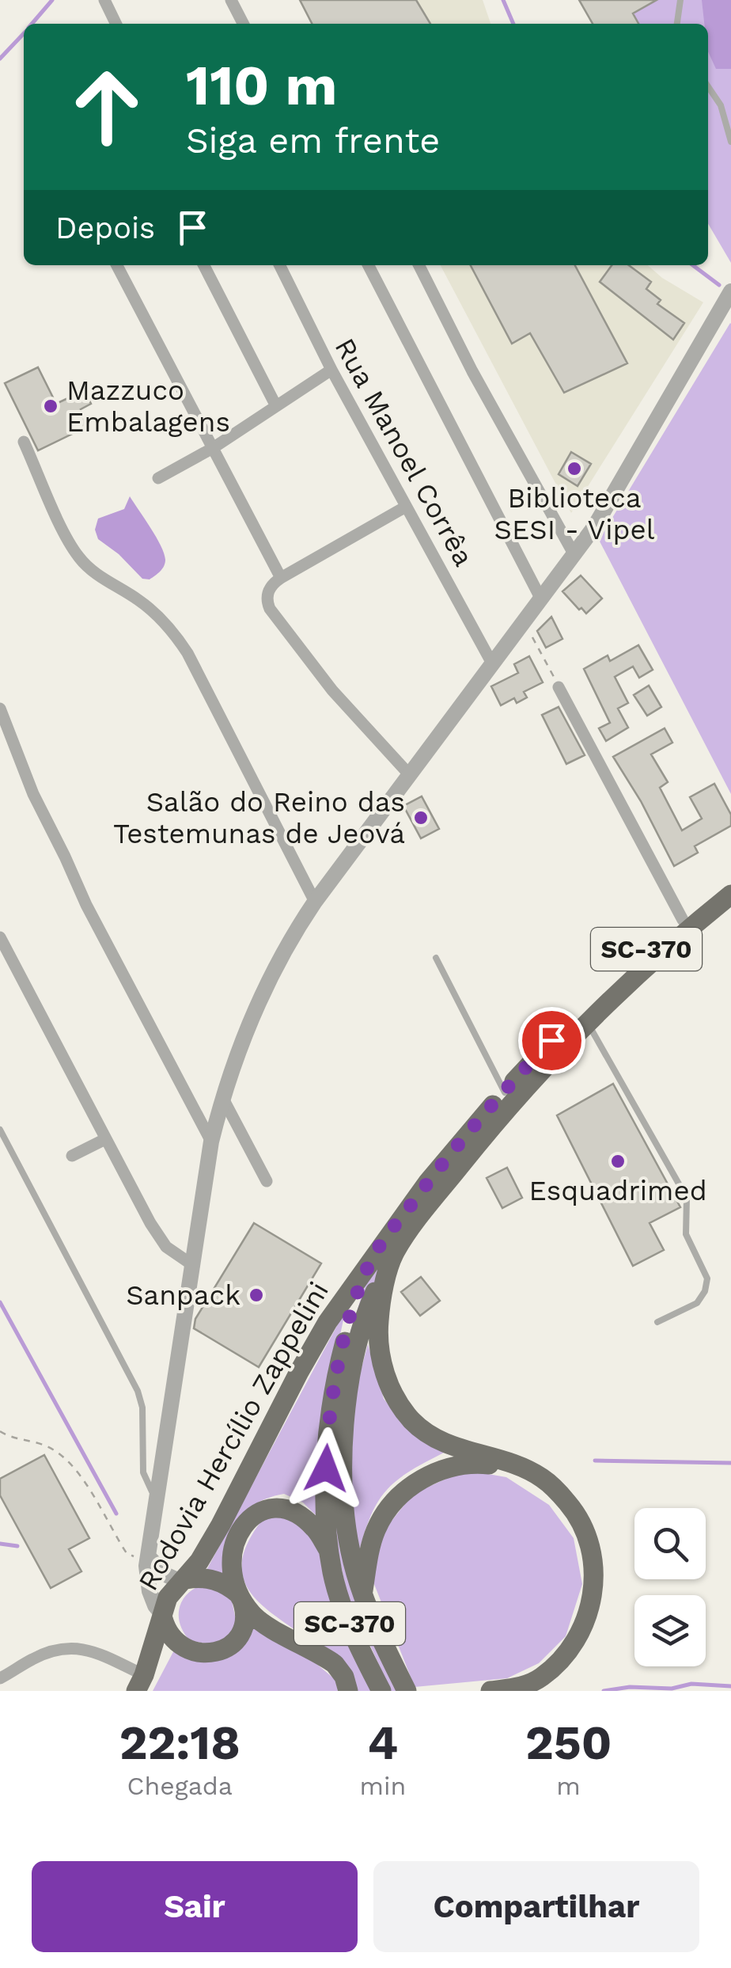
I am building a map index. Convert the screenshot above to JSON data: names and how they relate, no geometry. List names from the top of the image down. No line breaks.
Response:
{"streets":{"main road":["SC-370","Rodovia Hercílio Zappelini"],"street":["Rua Manoel Corrêa"]},"crossings":[["SC-370","Rodovia Hercílio Zappelini"]],"places":["Mazzuco Embalagens","Biblioteca SESI - Vipel","Salão do Reino das Testemunas de Jeová","Esquadrimed","Sanpack"],"page":{"turn":["110 m","Siga em frente"],"then":"Depois","eta":["22:18","Chegada","4","min","250","m"],"buttons":["Sair","Compartilhar"]}}
